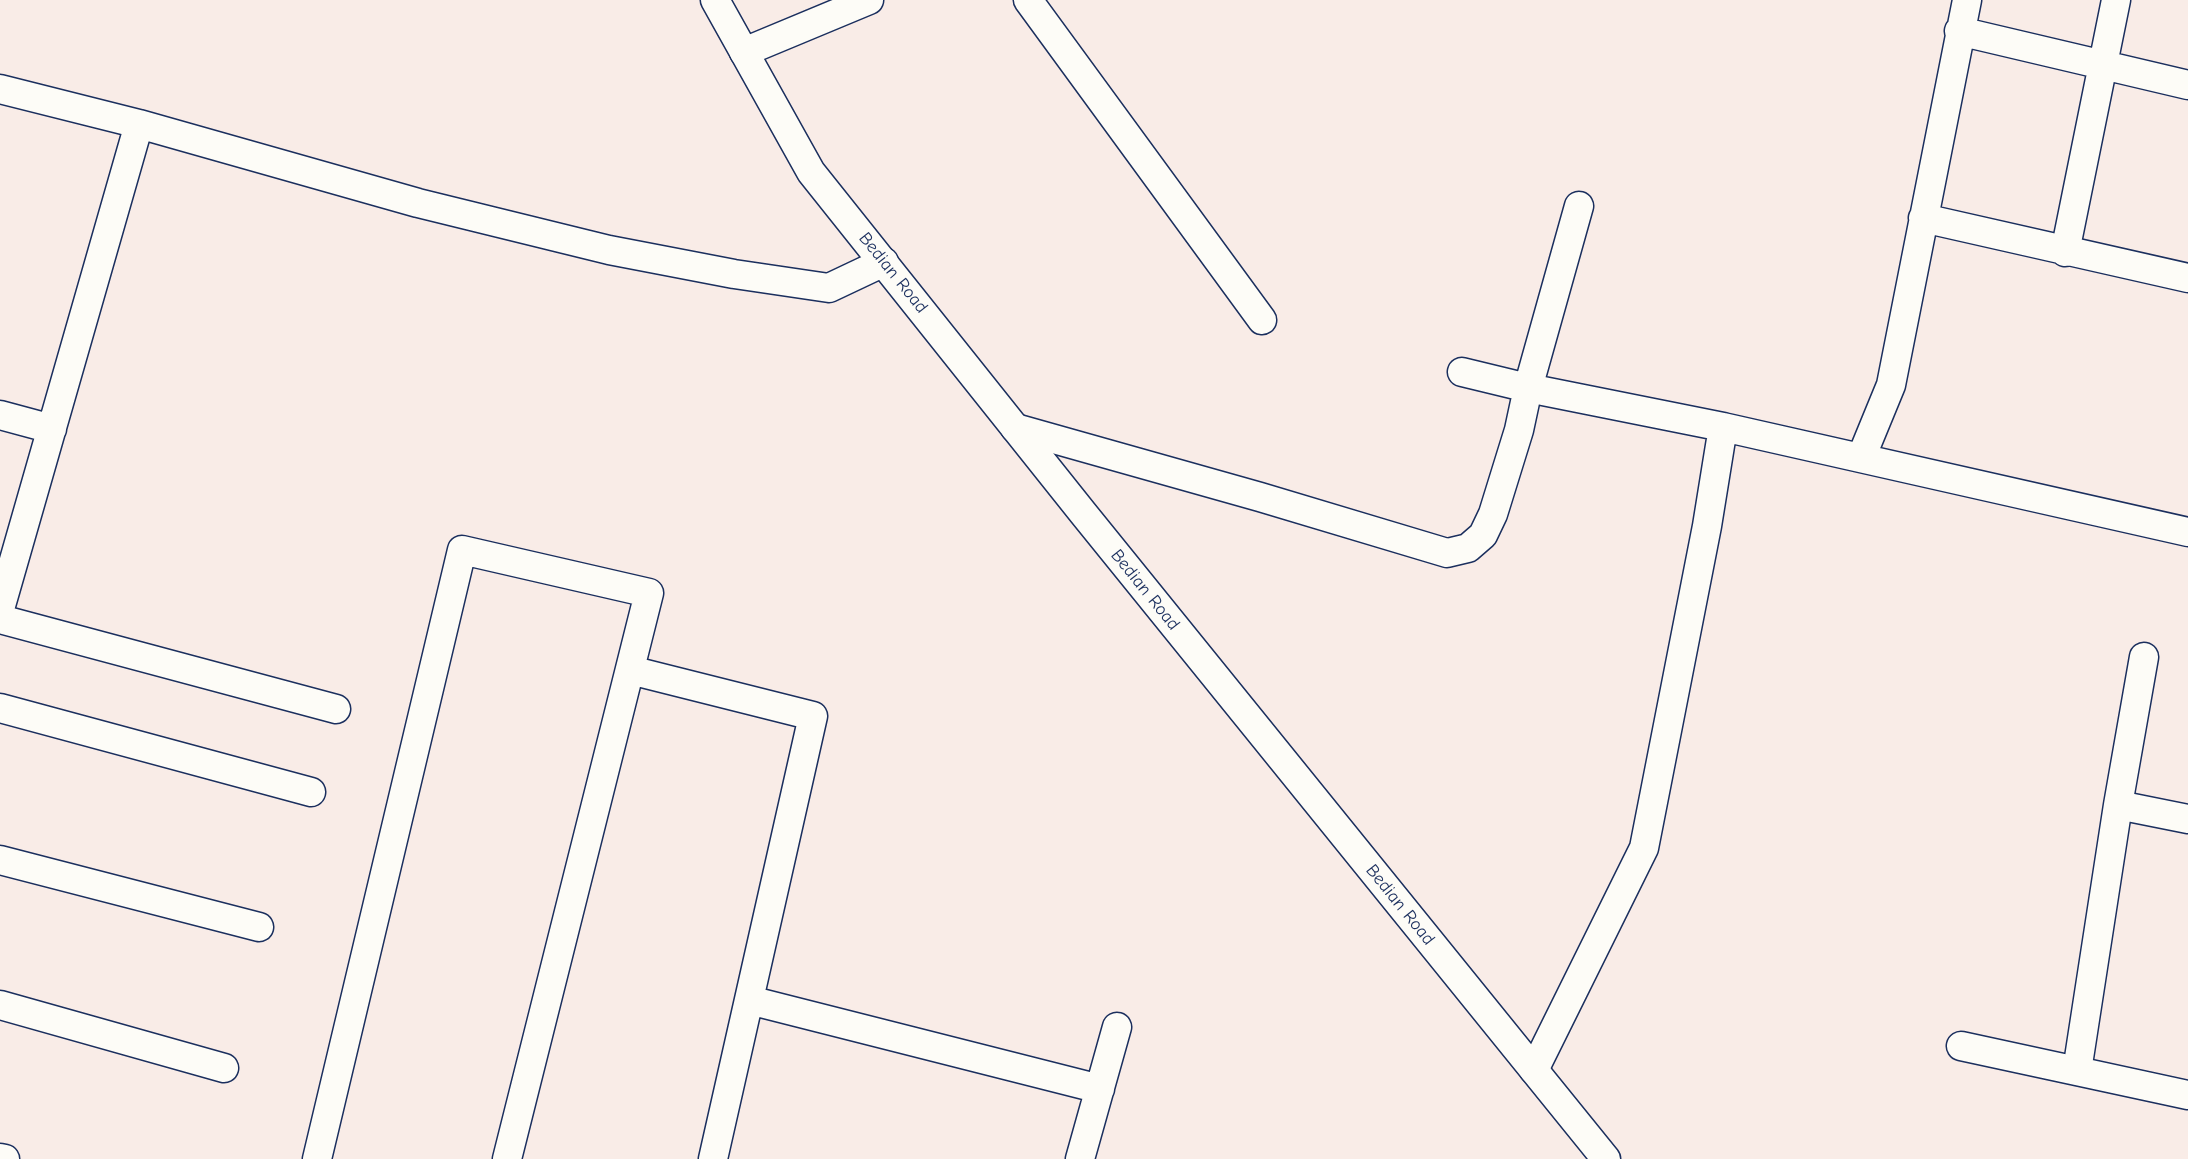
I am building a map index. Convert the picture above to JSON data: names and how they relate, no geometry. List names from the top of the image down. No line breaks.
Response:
{"streets":{"street":["Bedian Road"]}}
